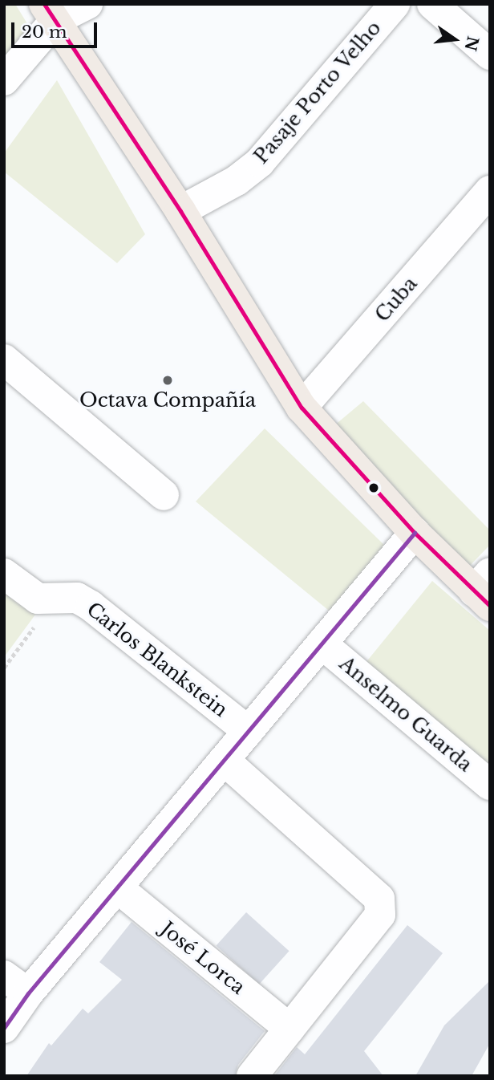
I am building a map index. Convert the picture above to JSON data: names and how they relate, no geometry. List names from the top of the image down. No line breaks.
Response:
{"streets":{"street":["Pasaje Porto Velho","Cuba","Carlos Blankstein","Anselmo Guarda","José Lorca"]},"places":["Octava Compañía"],"scale_bar":"20 m","north":"right"}
